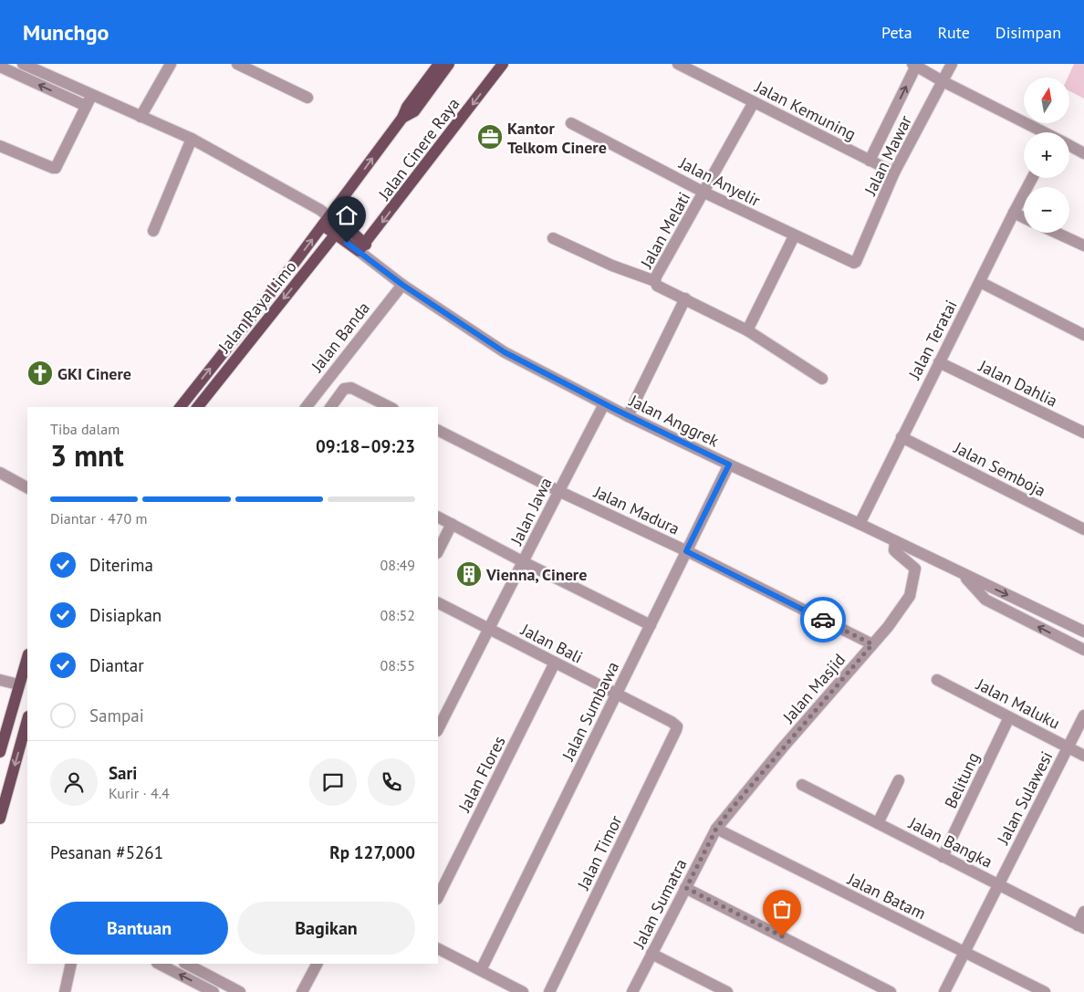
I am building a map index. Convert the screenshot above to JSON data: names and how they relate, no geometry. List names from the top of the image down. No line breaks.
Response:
{"streets":{"main road":["Jalan Cinere Raya","Jalan Raya Limo","Jalan Anggrek"],"street":["Jalan Kemuning","Jalan Mawar","Jalan Anyelir","Jalan Melati","Jalan Banda","Jalan Teratai","Jalan Dahlia","Jalan Semboja","Jalan Madura","Jalan Jawa","Jalan Bali","Jalan Masjid","Jalan Maluku","Jalan Sumbawa","Jalan Flores","Belitung","Jalan Sulawesi","Jalan Bangka","Jalan Timor","Jalan Batam","Jalan Sumatra"]},"crossings":[["Jalan Kemuning","Jalan Mawar"],["Jalan Kemuning","Jalan Melati"],["Jalan Cinere Raya","Jalan Raya Limo"],["Jalan Cinere Raya","Jalan Anggrek"],["Jalan Mawar","Jalan Anyelir"],["Jalan Anyelir","Jalan Melati"],["Jalan Raya Limo","Jalan Anggrek"],["Jalan Banda","Jalan Anggrek"],["Jalan Teratai","Jalan Dahlia"],["Jalan Teratai","Jalan Anggrek"],["Jalan Teratai","Jalan Semboja"],["Jalan Anggrek","Jalan Jawa"],["Jalan Anggrek","Jalan Masjid"],["Jalan Anggrek","Jalan Sumbawa"],["Jalan Madura","Jalan Jawa"],["Jalan Madura","Jalan Masjid"],["Jalan Madura","Jalan Sumbawa"],["Jalan Jawa","Jalan Bali"],["Jalan Bali","Jalan Sumbawa"],["Jalan Bali","Jalan Flores"],["Jalan Bali","Jalan Timor"],["Jalan Masjid","Jalan Batam"],["Jalan Masjid","Jalan Sumatra"],["Jalan Maluku","Belitung"],["Jalan Maluku","Jalan Sulawesi"],["Belitung","Jalan Bangka"],["Jalan Sulawesi","Jalan Bangka"],["Jalan Sulawesi","Jalan Batam"],["Jalan Batam","Jalan Sumatra"]],"places":{"office":["Kantor Telkom Cinere"],"church":["GKI Cinere"],"building":["Vienna, Cinere"]},"north":"top","page":{"header":"Munchgo","nav":["Peta","Rute","Disimpan"],"map_buttons":["+","−"],"heading":["3 mnt","Tiba dalam","09:18–09:23"],"panel":["Sari","Kurir · 4.4","Pesanan #5261","Rp 127,000"],"bar":"Diantar · 470 m","list":[["Diterima","08:49"],["Disiapkan","08:52"],["Diantar","08:55"],"Sampai"],"buttons":["Bantuan","Bagikan"]}}
